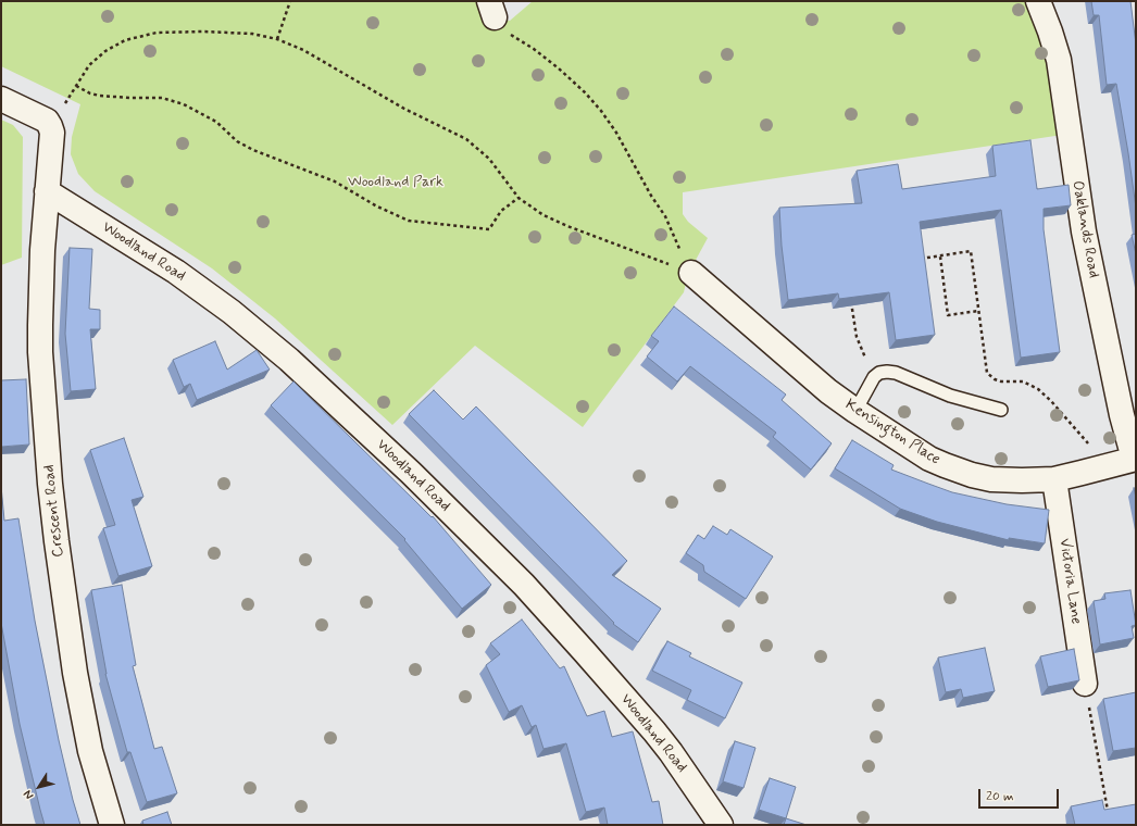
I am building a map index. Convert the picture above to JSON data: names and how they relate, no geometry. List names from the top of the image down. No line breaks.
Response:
{"streets":{"street":["Oaklands Road","Woodland Road","Kensington Place","Crescent Road","Victoria Lane"]},"crossings":[["Oaklands Road","Kensington Place"],["Woodland Road","Crescent Road"],["Kensington Place","Victoria Lane"]],"parks":["Woodland Park"],"scale_bar":"20 m","north":"bottom left"}
